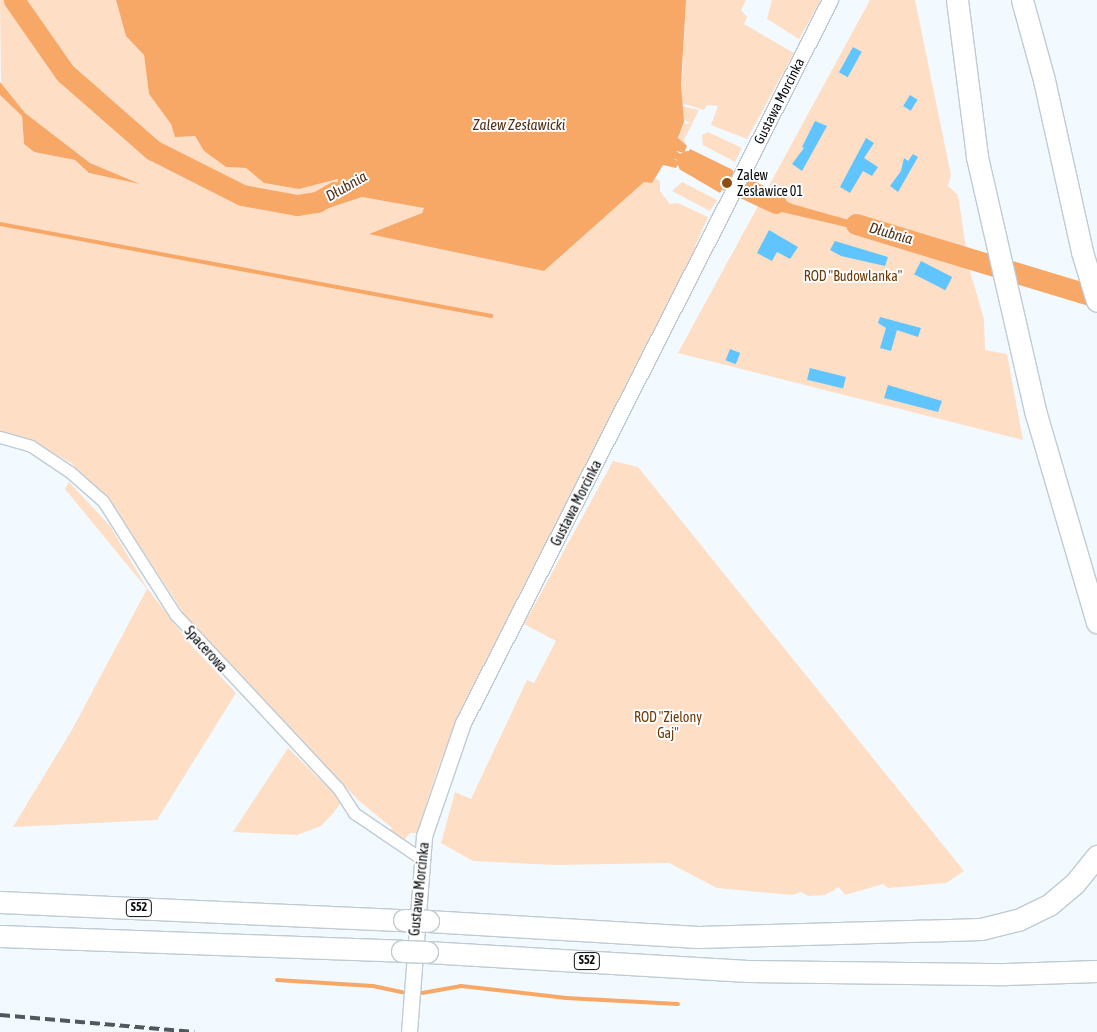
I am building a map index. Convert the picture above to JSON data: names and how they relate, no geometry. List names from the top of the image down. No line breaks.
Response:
{"streets":{"highway":["S52"],"street":["Gustawa Morcinka","Spacerowa"]},"crossings":[["Gustawa Morcinka","Spacerowa"]],"water":["Zalew Zesławicki","Dłubnia"],"parks":["ROD \"Budowlanka\"","ROD \"Zielony Gaj\""],"places":["Zalew Zesławice 01"]}
